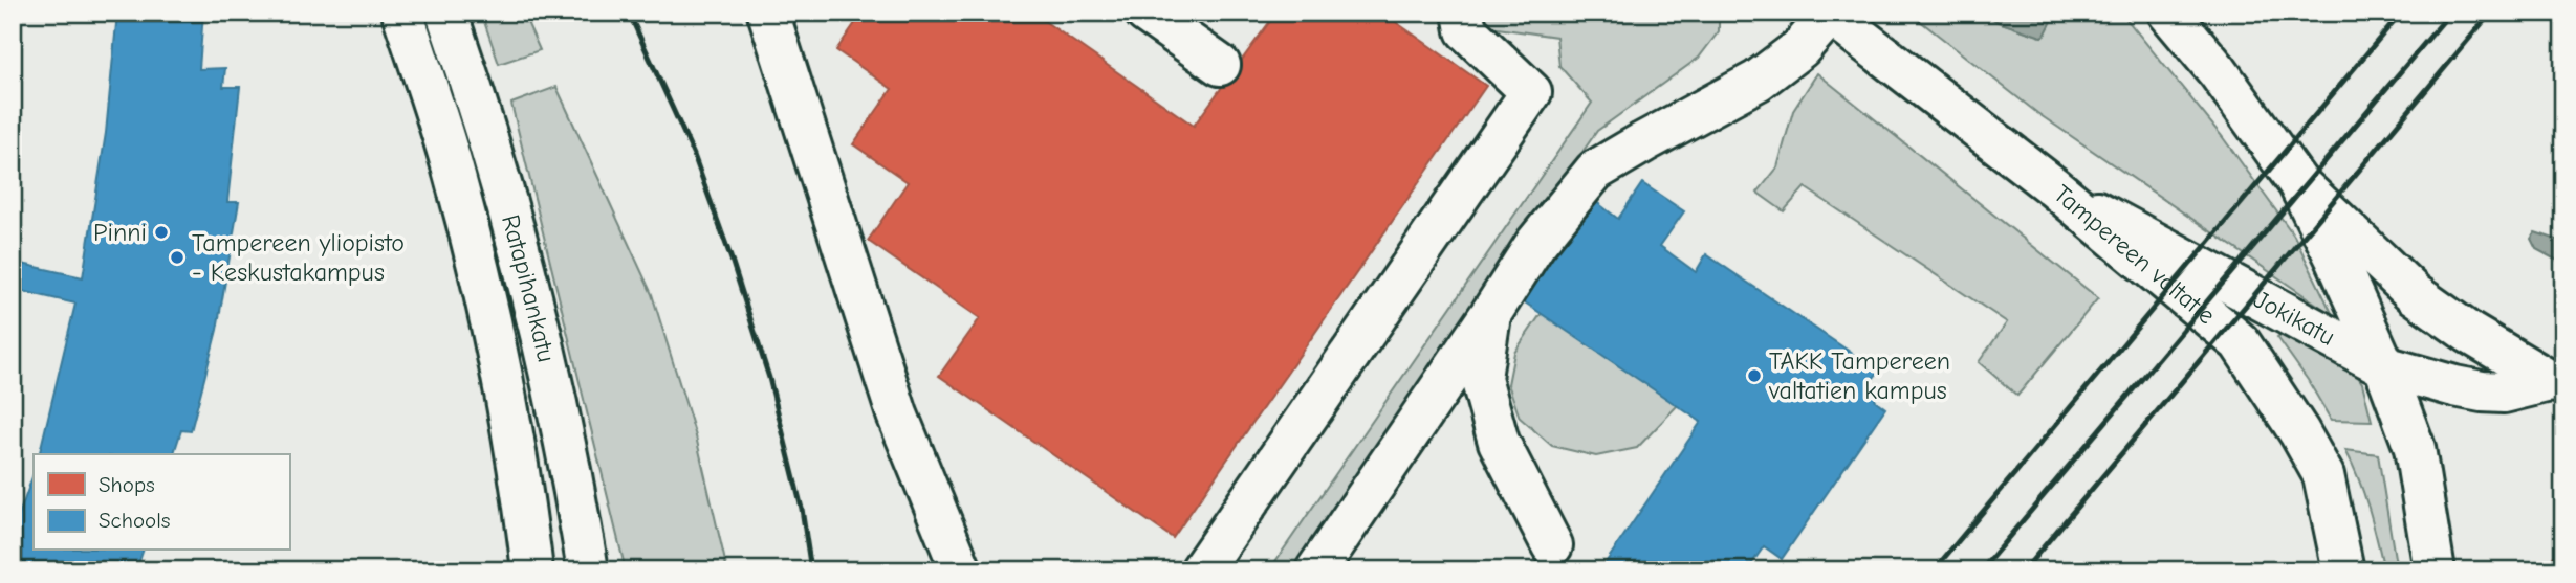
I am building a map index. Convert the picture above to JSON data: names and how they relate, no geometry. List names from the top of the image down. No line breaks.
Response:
{"streets":{"main road":["Tampereen valtatie","Ratapihankatu","Jokikatu"]},"crossings":[["Tampereen valtatie","Jokikatu"]],"places":["Pinni","Tampereen yliopisto - Keskustakampus","TAKK Tampereen valtatien kampus"],"legend":["Shops","Schools"]}
